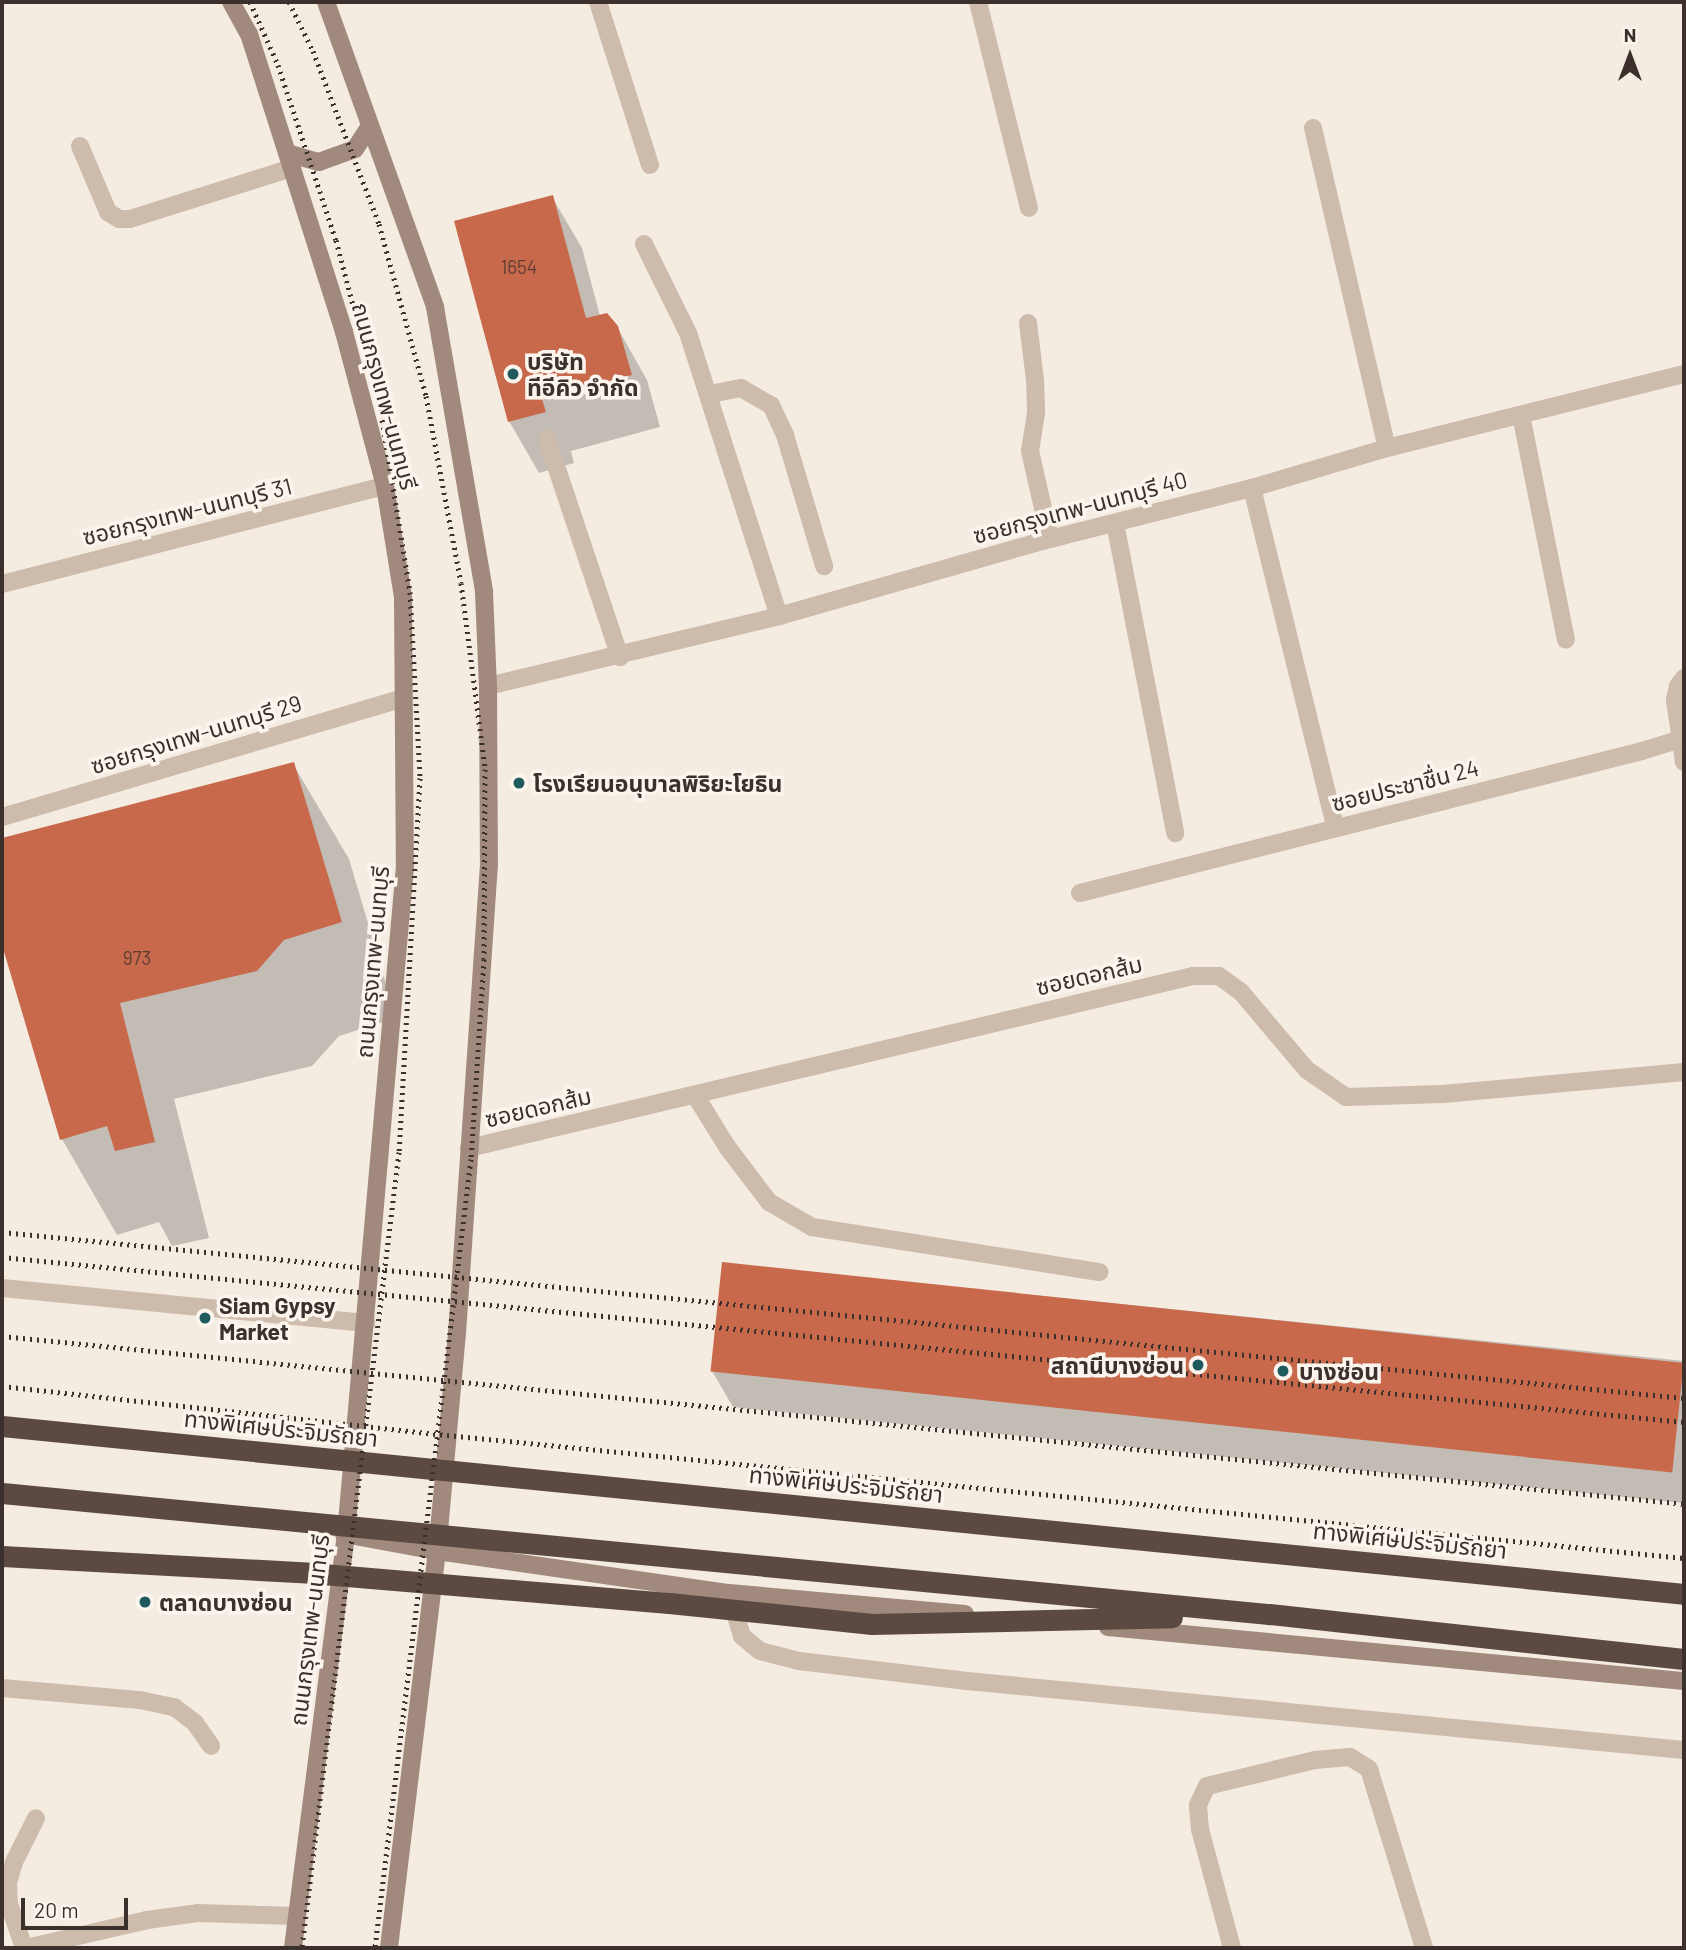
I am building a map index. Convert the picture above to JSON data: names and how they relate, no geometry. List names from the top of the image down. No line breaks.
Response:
{"streets":{"highway":["ทางพิเศษประจิมรัถยา"],"main road":["ถนนกรุงเทพ-นนทบุรี"],"street":["ซอยกรุงเทพ-นนทบุรี 40","ซอยกรุงเทพ-นนทบุรี 31","ซอยกรุงเทพ-นนทบุรี 29","ซอยประชาชื่น 24","ซอยดอกส้ม"]},"crossings":[["ถนนกรุงเทพ-นนทบุรี","ซอยกรุงเทพ-นนทบุรี 31"],["ถนนกรุงเทพ-นนทบุรี","ซอยกรุงเทพ-นนทบุรี 29"]],"places":["บริษัท ทีอีคิว จำกัด","โรงเรียนอนุบาลพิริยะโยธิน","Siam Gypsy Market","สถานีบางซ่อน","บางซ่อน","ตลาดบางซ่อน"],"house_numbers":["1654","973"],"scale_bar":"20 m","north":"top"}
